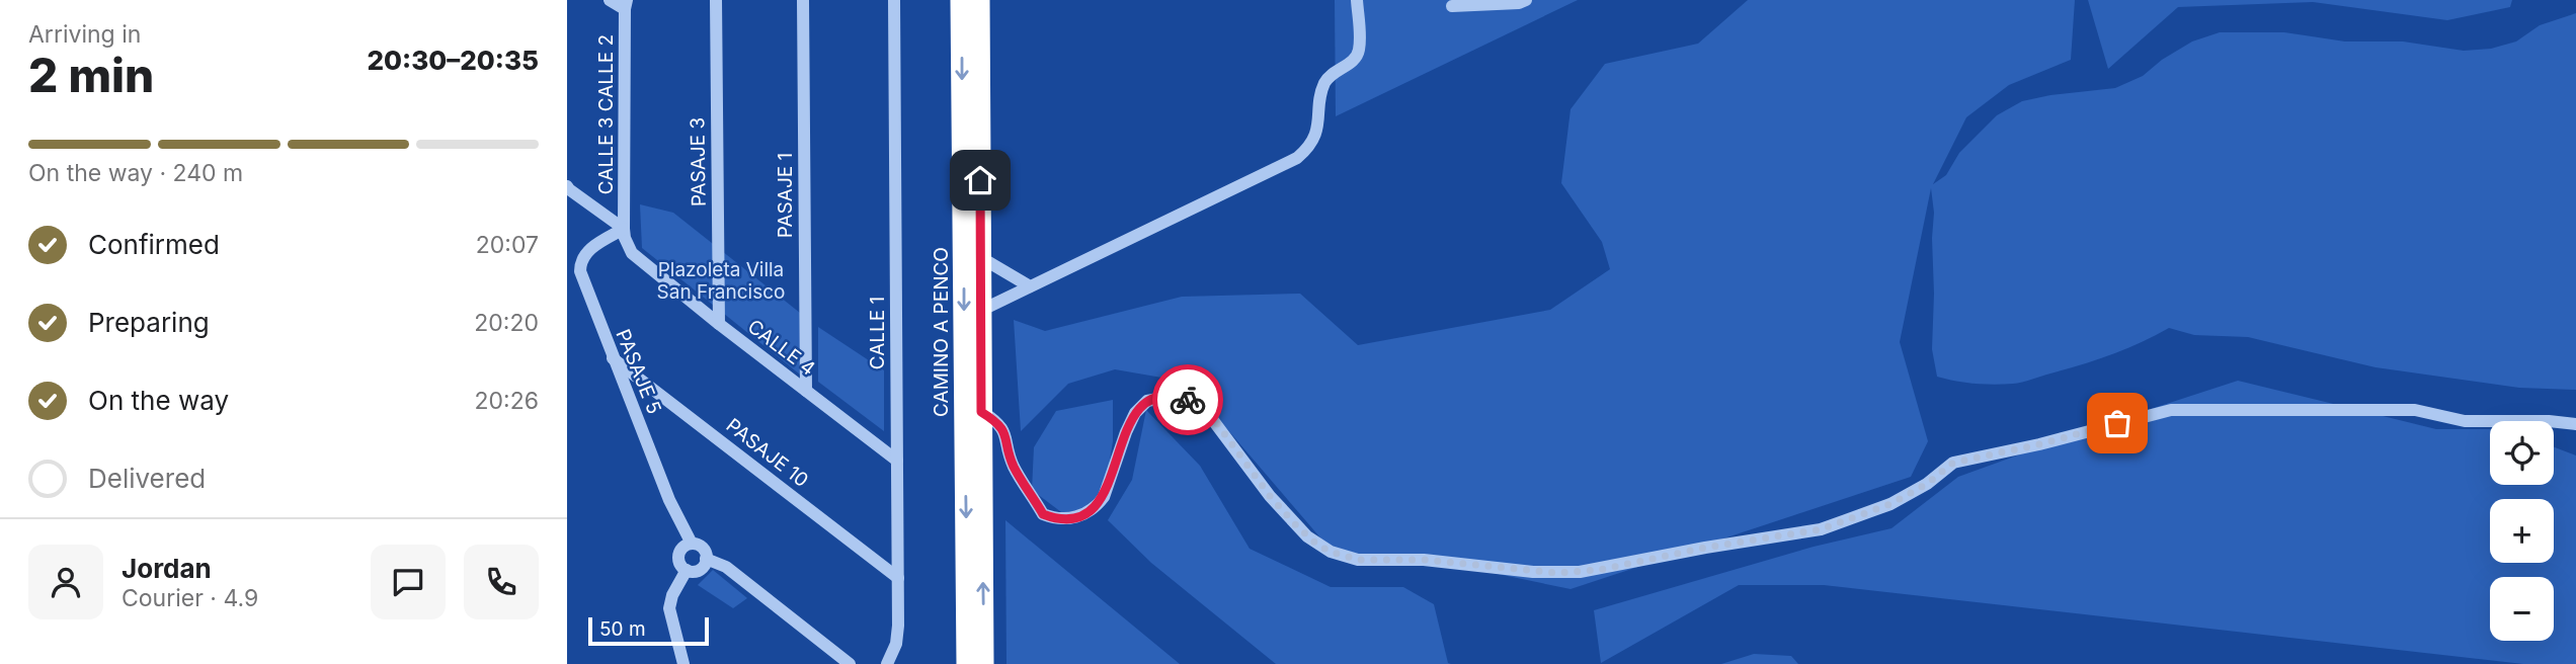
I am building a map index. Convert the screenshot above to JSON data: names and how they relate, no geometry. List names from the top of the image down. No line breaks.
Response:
{"streets":{"highway":["CAMINO A PENCO"],"street":["CALLE 3 CALLE 2","PASAJE 3","PASAJE 1","CALLE 1","CALLE 4","PASAJE 5","PASAJE 10"]},"crossings":[["CALLE 3 CALLE 2","CALLE 4"],["CALLE 3 CALLE 2","PASAJE 5"],["PASAJE 3","CALLE 4"],["PASAJE 1","CALLE 4"],["CALLE 1","CALLE 4"],["CALLE 1","PASAJE 10"],["CALLE 4","PASAJE 5"],["PASAJE 5","PASAJE 10"]],"parks":["Plazoleta Villa San Francisco"],"scale_bar":"50 m","page":{"heading":["2 min","Arriving in","20:30–20:35"],"panel":["Jordan","Courier · 4.9"],"bar":"On the way · 240 m","list":[["Confirmed","20:07"],["Preparing","20:20"],["On the way","20:26"],"Delivered"],"map_buttons":["+","−"],"scale":"50 m"}}
